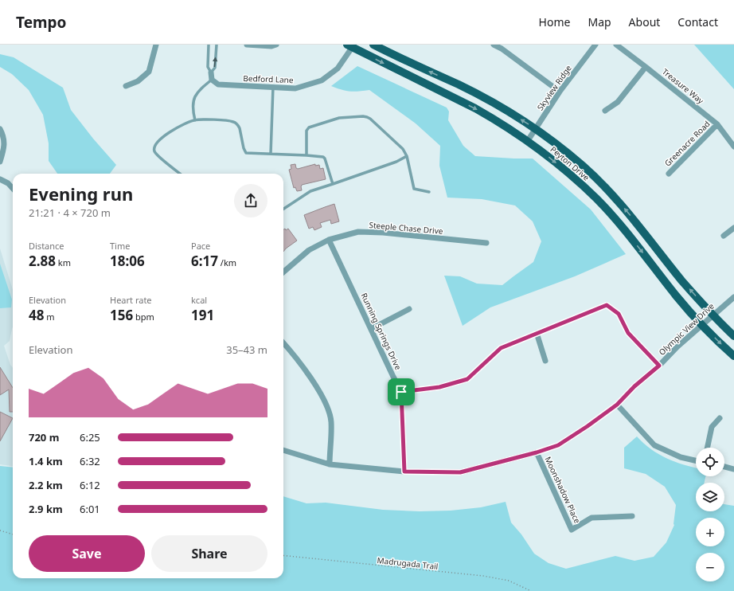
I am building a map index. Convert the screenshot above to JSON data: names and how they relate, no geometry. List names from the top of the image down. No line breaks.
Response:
{"streets":{"main road":["Peyton Drive"],"street":["Bedford Lane","Treasure Way","Skyview Ridge","Greenacre Road","Steeple Chase Drive","Olympic View Drive","Running Springs Drive","Moonshadow Place"],"path":["Madrugada Trail"]},"crossings":[["Bedford Lane","Peyton Drive"],["Treasure Way","Greenacre Road"],["Skyview Ridge","Peyton Drive"],["Peyton Drive","Olympic View Drive"],["Steeple Chase Drive","Running Springs Drive"],["Olympic View Drive","Running Springs Drive"],["Olympic View Drive","Moonshadow Place"]],"page":{"header":"Tempo","nav":["Home","Map","About","Contact"],"heading":["Evening run","21:21 · 4 × 720 m"],"stats":[["Distance","2.88 km"],["Time","18:06"],["Pace","6:17 /km"],["Elevation","48 m"],["Heart rate","156 bpm"],["kcal","191"]],"chart":["Elevation","35–43 m"],"list":[{"name":"720 m","note":"6:25"},{"name":"1.4 km","note":"6:32"},{"name":"2.2 km","note":"6:12"},{"name":"2.9 km","note":"6:01"}],"map_buttons":["+","−"],"buttons":["Save","Share"]}}
